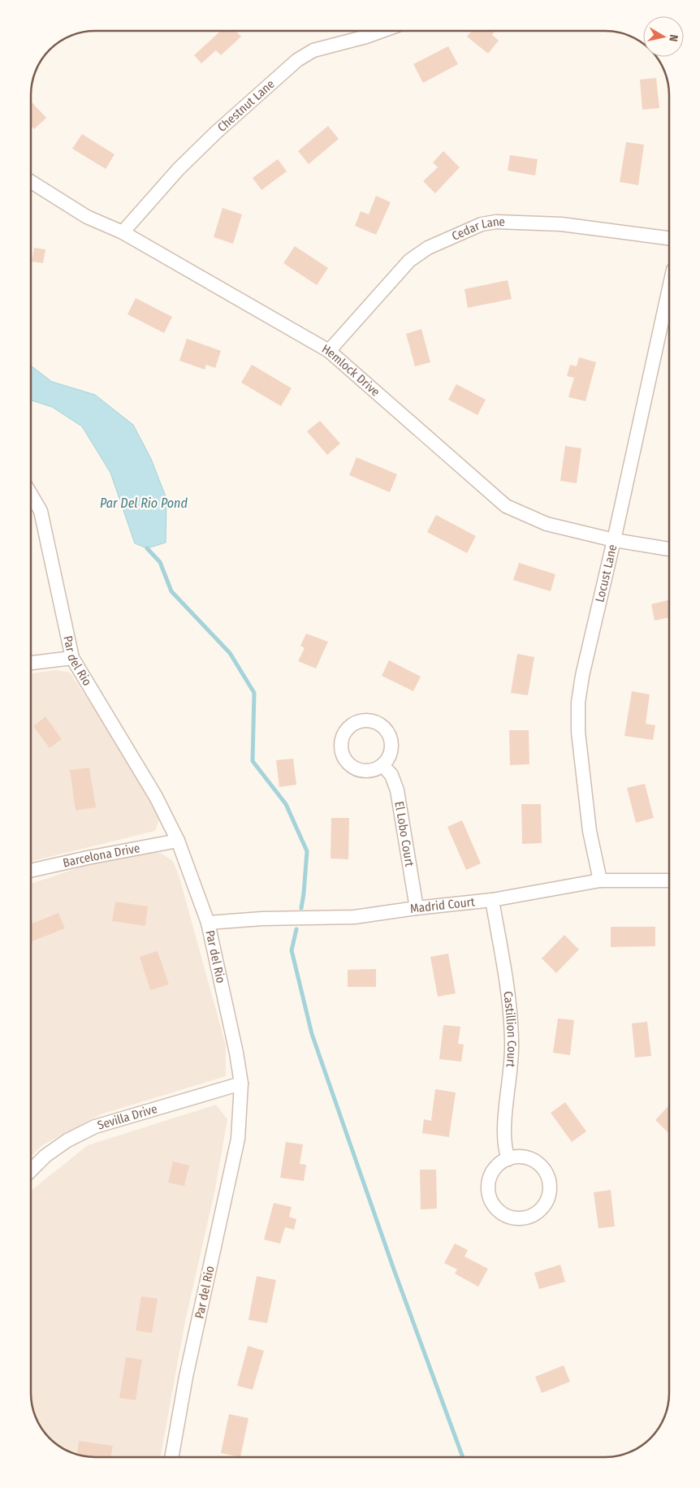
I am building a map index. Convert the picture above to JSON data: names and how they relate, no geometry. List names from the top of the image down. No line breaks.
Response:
{"streets":{"street":["Chestnut Lane","Cedar Lane","Hemlock Drive","Locust Lane","Par del Rio","El Lobo Court","Barcelona Drive","Madrid Court","Castillion Court","Sevilla Drive"]},"crossings":[["Chestnut Lane","Hemlock Drive"],["Cedar Lane","Hemlock Drive"],["Hemlock Drive","Locust Lane"],["Locust Lane","Madrid Court"],["Par del Rio","Barcelona Drive"],["Par del Rio","Madrid Court"],["Par del Rio","Sevilla Drive"],["El Lobo Court","Madrid Court"],["Madrid Court","Castillion Court"]],"water":["Par Del Rio Pond"],"north":"right"}
